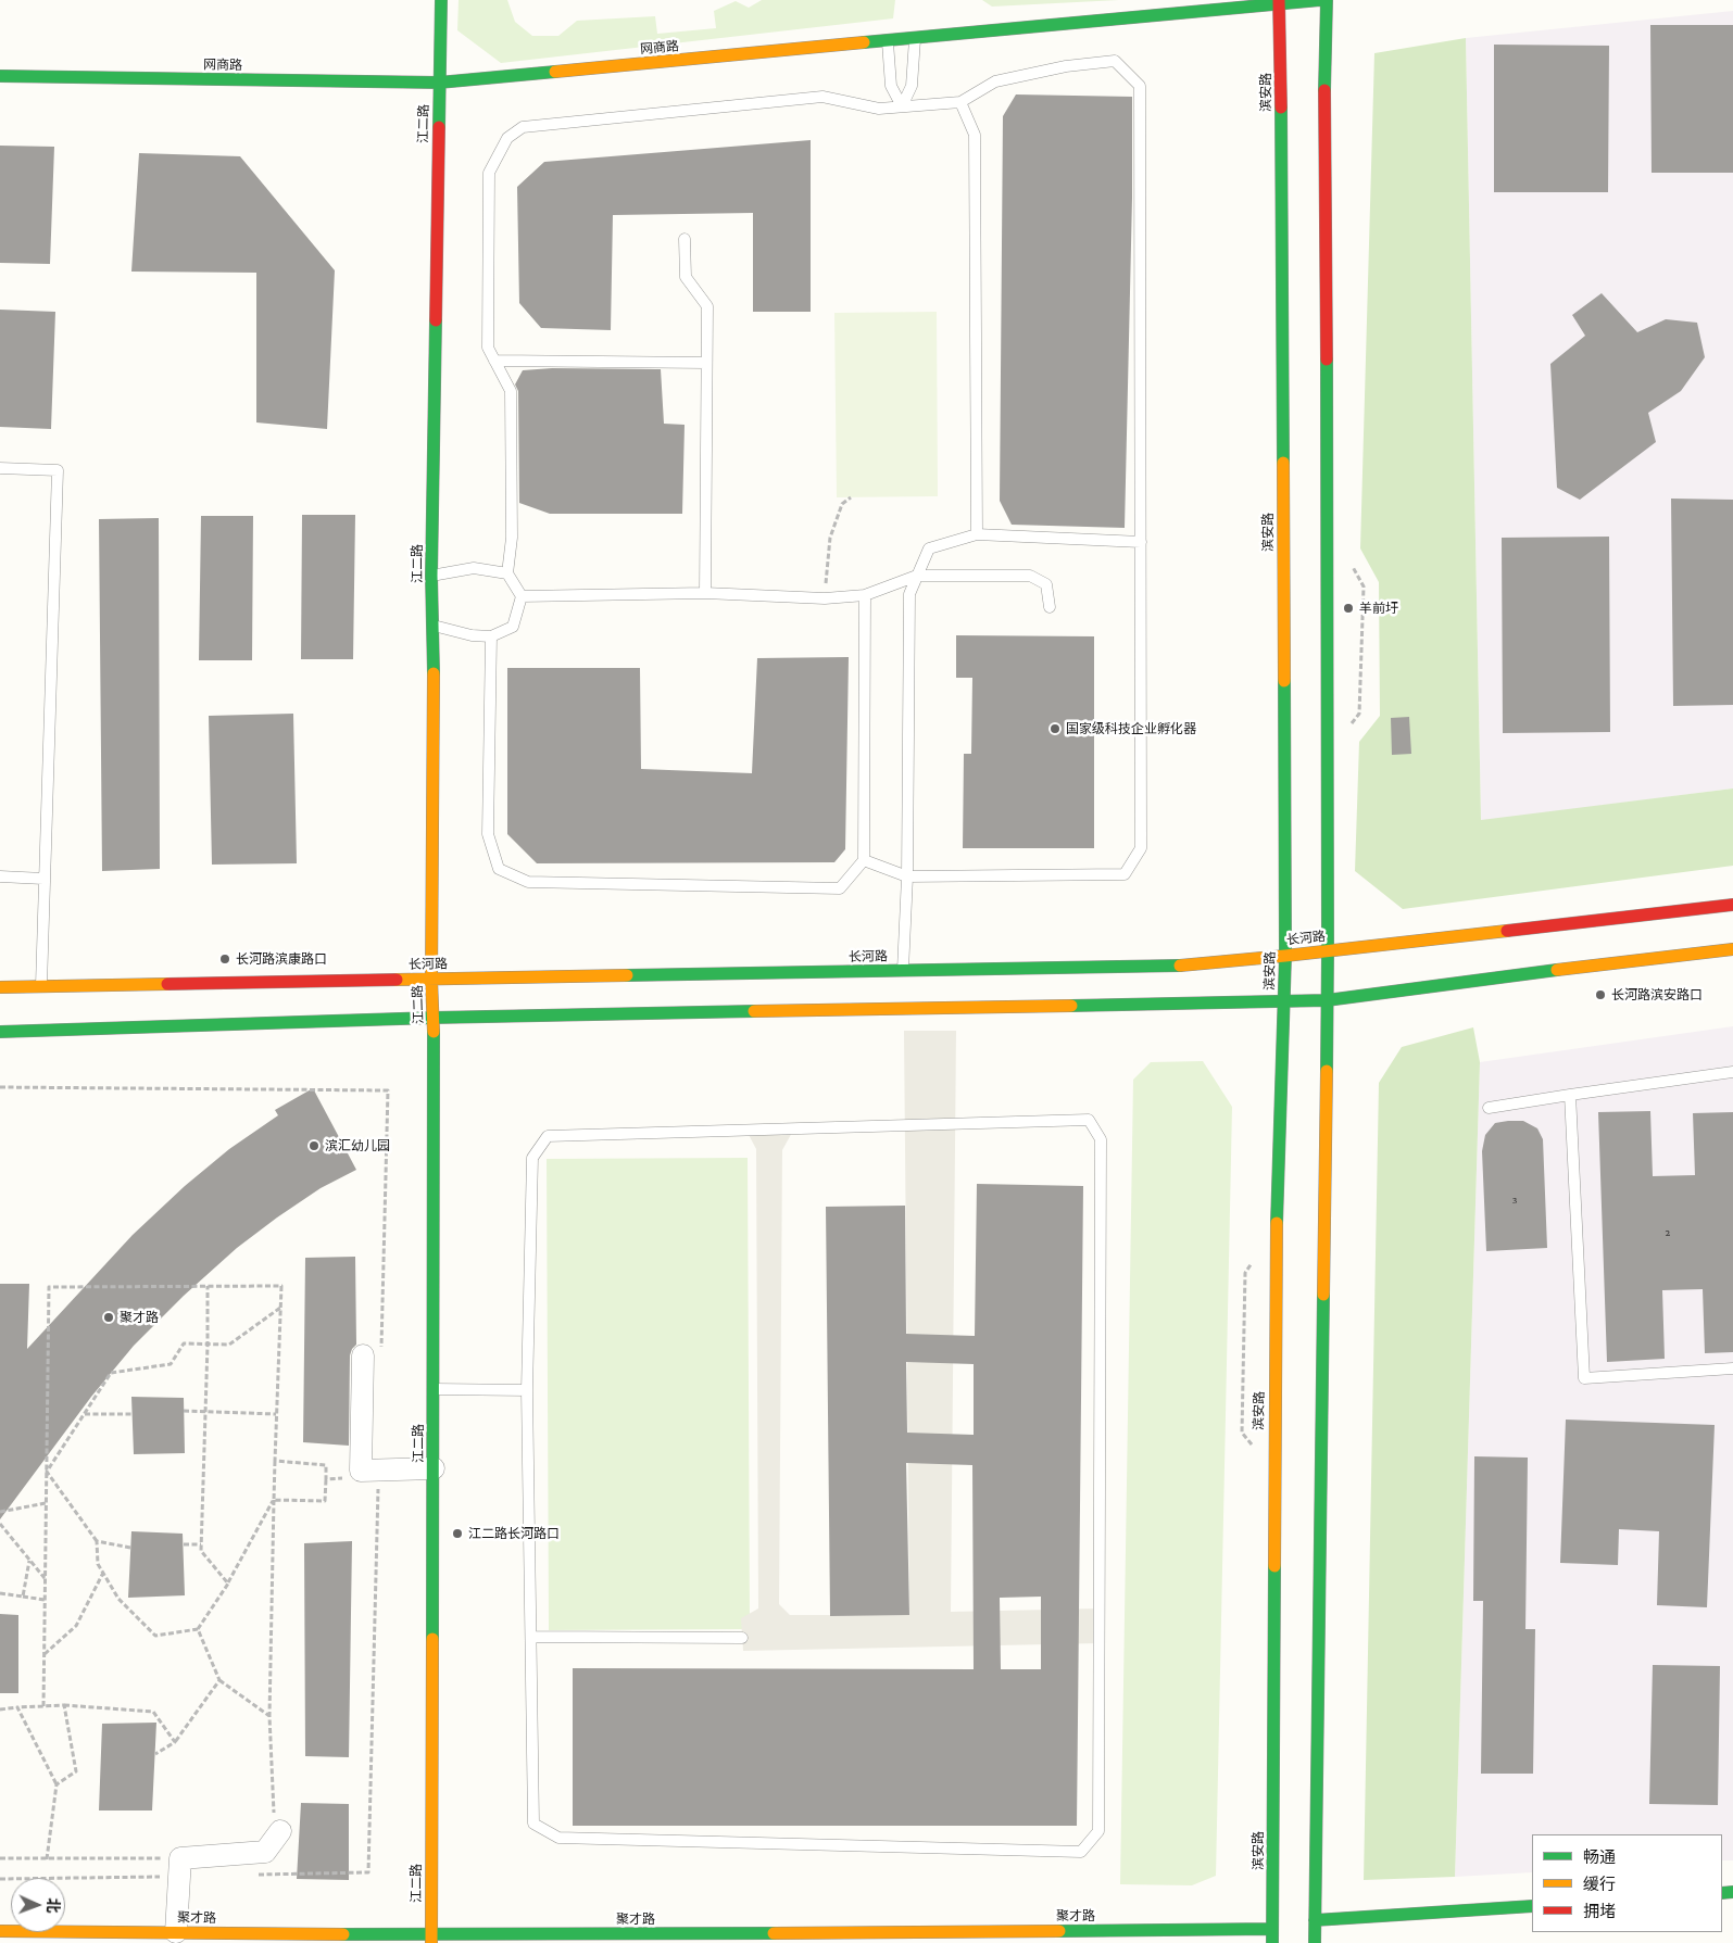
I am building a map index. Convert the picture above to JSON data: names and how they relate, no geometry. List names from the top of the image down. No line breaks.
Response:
{"streets":{"main road":["网商路","滨安路","江二路","长河路","聚才路"]},"crossings":[["网商路","滨安路"],["网商路","江二路"],["滨安路","长河路"],["滨安路","聚才路"],["江二路","长河路"],["江二路","聚才路"]],"places":["羊前圩","国家级科技企业孵化器","长河路滨康路口","长河路滨安路口","滨汇幼儿园","聚才路","江二路长河路口"],"house_numbers":["3","2"],"legend":["畅通","缓行","拥堵"],"north":"right"}
